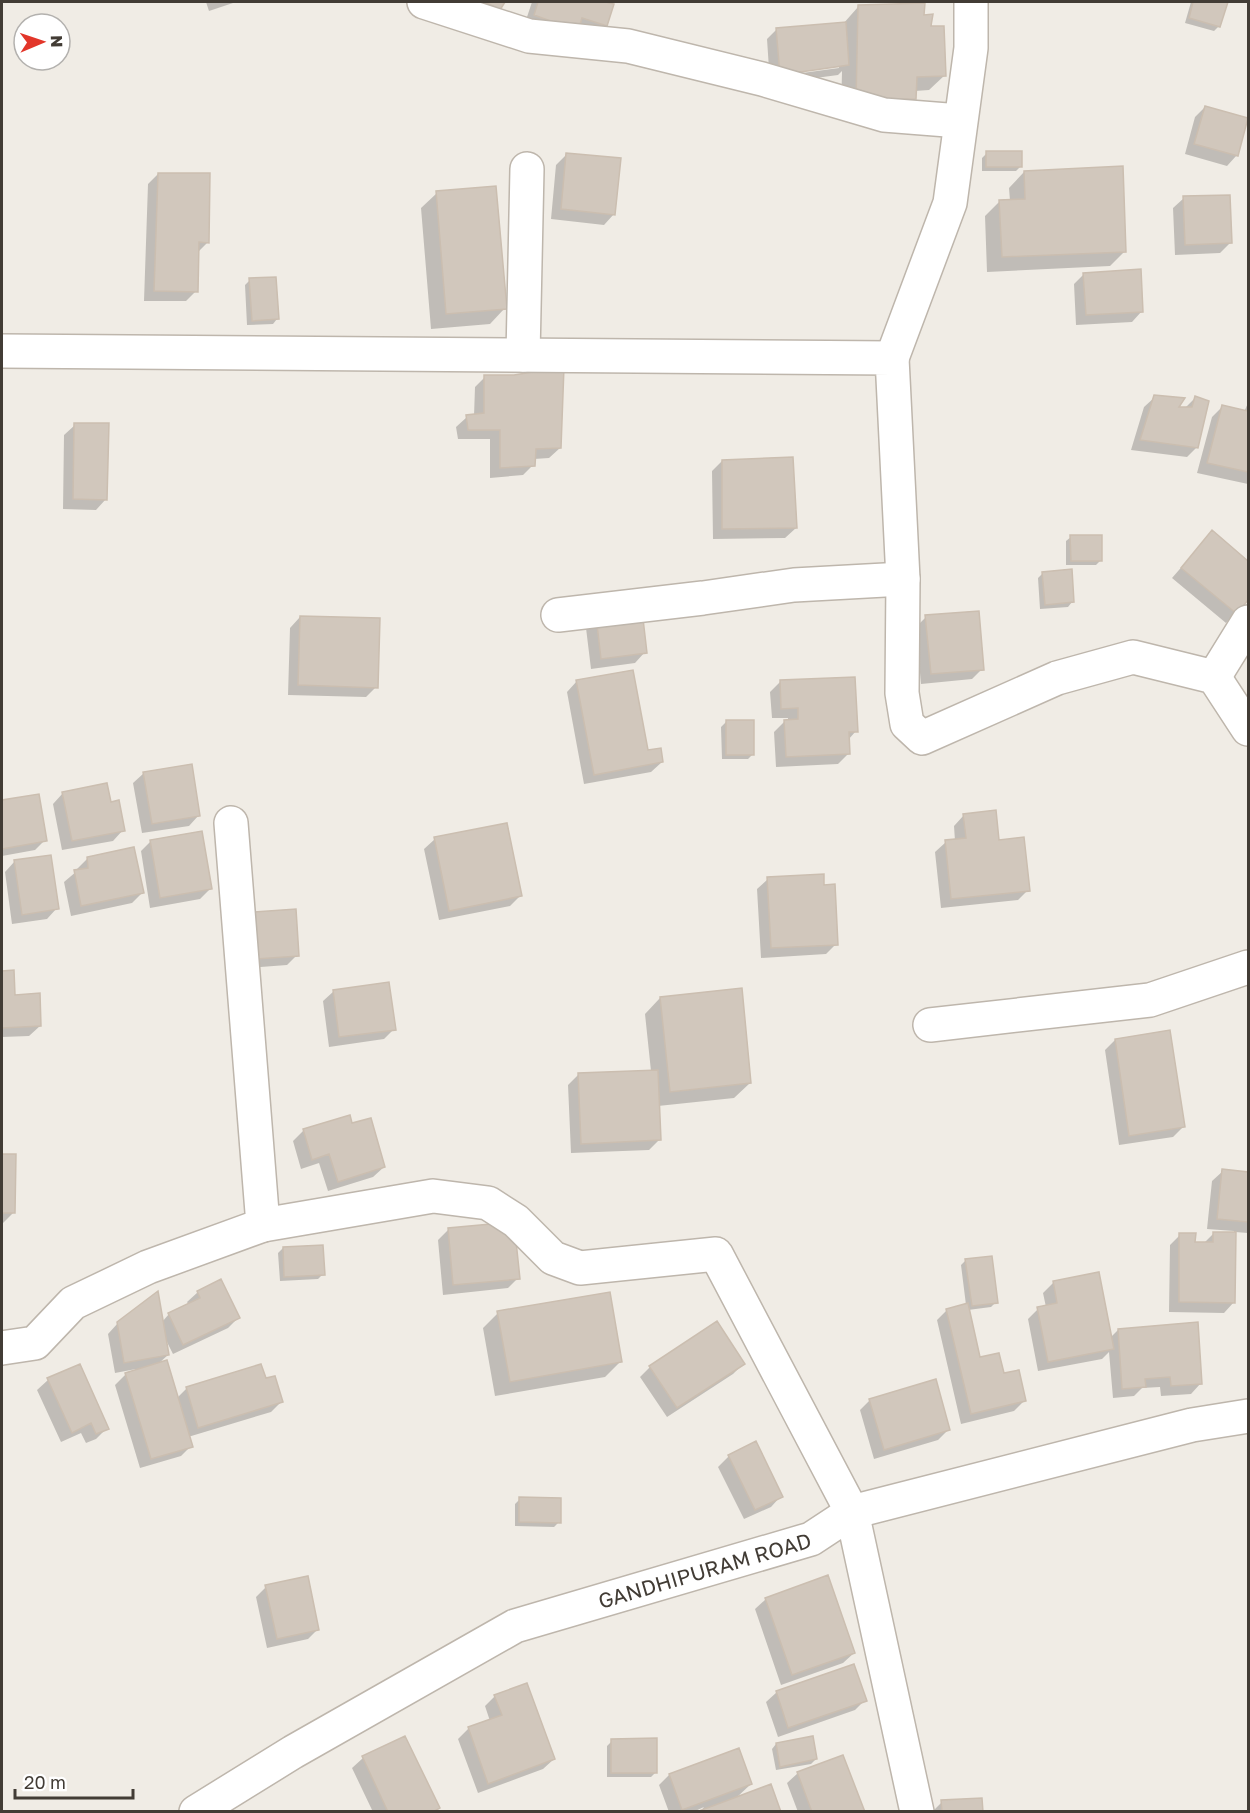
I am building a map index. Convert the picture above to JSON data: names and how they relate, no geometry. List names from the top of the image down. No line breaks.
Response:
{"streets":{"street":["GANDHIPURAM ROAD"]},"scale_bar":"20 m","north":"right"}
